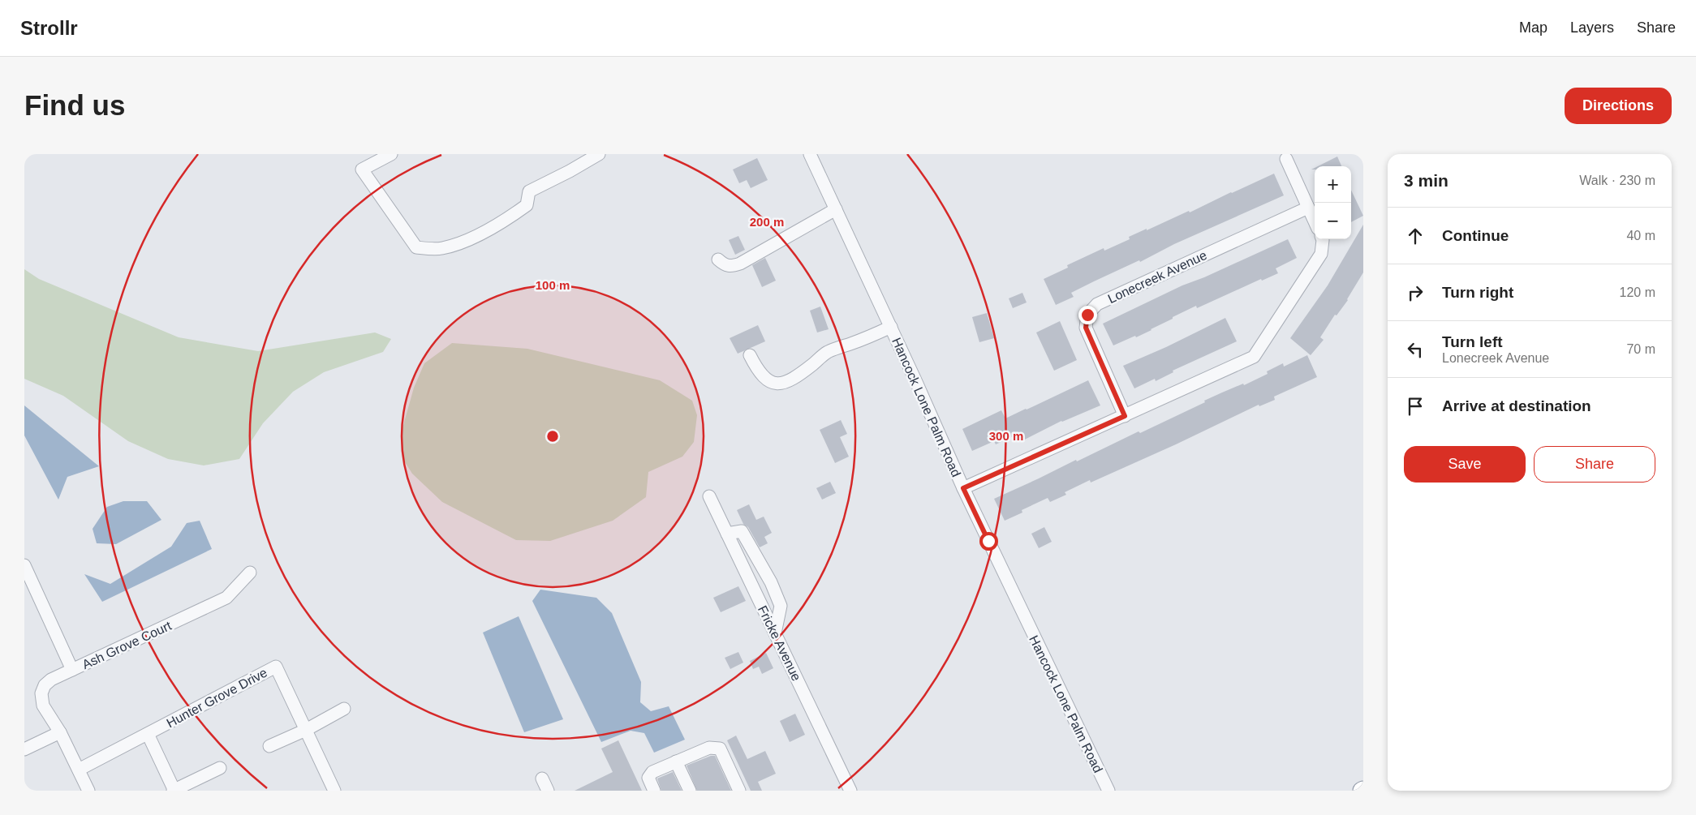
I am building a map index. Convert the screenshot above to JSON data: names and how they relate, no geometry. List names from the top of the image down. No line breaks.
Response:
{"streets":{"street":["Lonecreek Avenue","Hancock Lone Palm Road","Fricke Avenue","Ash Grove Court","Hunter Grove Drive"]},"crossings":[["Ash Grove Court","Hunter Grove Drive"]],"page":{"header":"Strollr","nav":["Map","Layers","Share"],"buttons":["Directions",["Save","Share"]],"title":"Find us","heading":["3 min","Walk · 230 m"],"map_buttons":["+","−"],"list":[["Continue","40 m"],["Turn right","120 m"],["Turn left","Lonecreek Avenue","70 m"],"Arrive at destination"]},"rings":["200 m","100 m","300 m"]}
